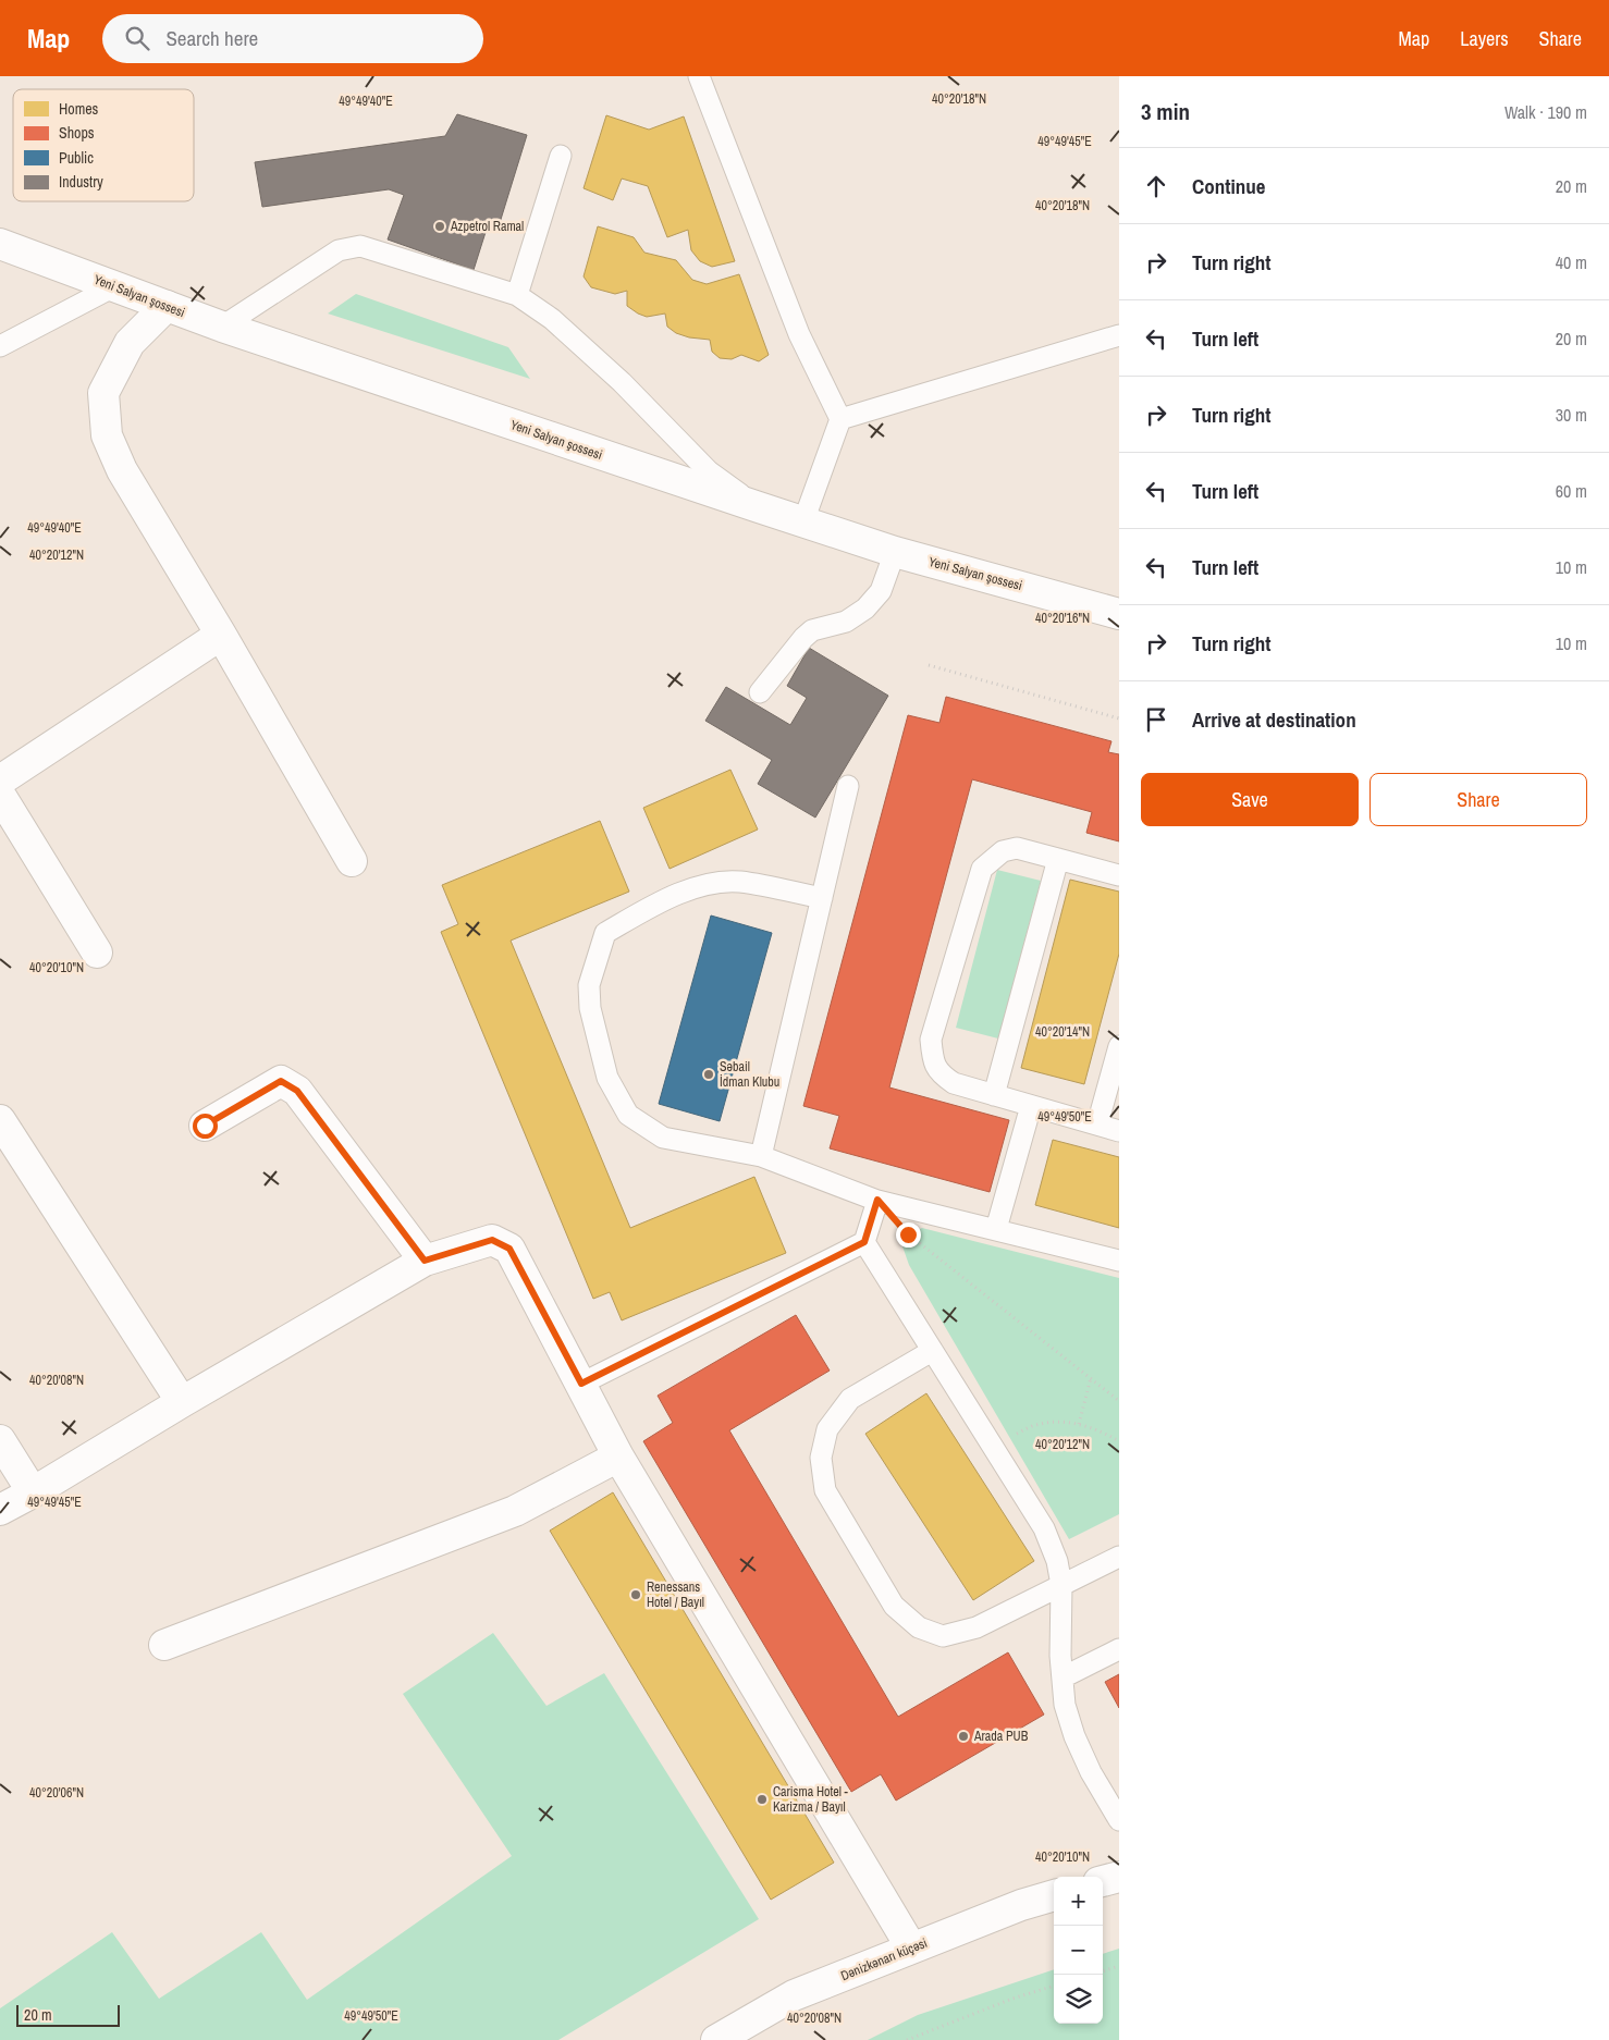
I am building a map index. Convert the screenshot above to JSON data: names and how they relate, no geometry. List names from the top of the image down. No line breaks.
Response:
{"streets":{"main road":["Yeni Salyan şossesi","Dənizkənarı küçəsi"]},"places":["Azpetrol Ramal","Səbail İdman Klubu","Renessans Hotel / Bayıl","Arada PUB","Carisma Hotel - Karizma / Bayıl"],"legend":["Homes","Shops","Public","Industry"],"scale_bar":"20 m","page":{"header":"Map","search":"Search here","nav":["Map","Layers","Share"],"heading":["3 min","Walk · 190 m"],"list":[["Continue","20 m"],["Turn right","40 m"],["Turn left","20 m"],["Turn right","30 m"],["Turn left","60 m"],["Turn left","10 m"],["Turn right","10 m"],"Arrive at destination"],"buttons":["Save","Share"],"map_buttons":["+","−"],"scale":"20 m"},"coordinates":["40°20'18\"N","49°49'40\"E","49°49'45\"E","40°20'12\"N","40°20'16\"N","40°20'10\"N","40°20'14\"N","49°49'50\"E","40°20'08\"N","40°20'06\"N"]}
